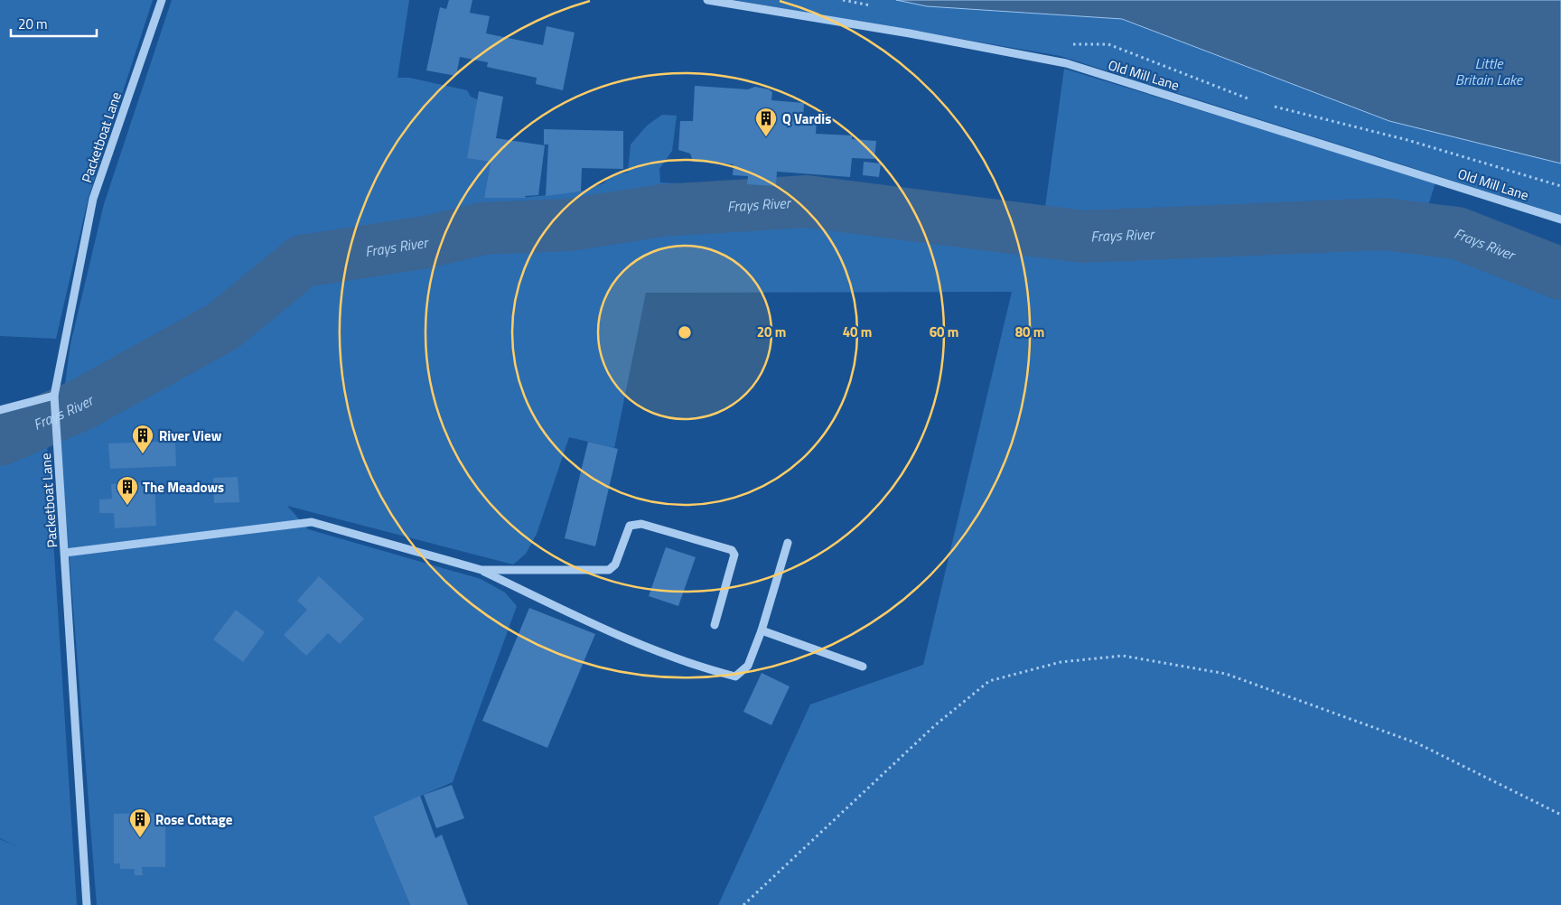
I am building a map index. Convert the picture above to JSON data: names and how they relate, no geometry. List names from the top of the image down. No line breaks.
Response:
{"streets":{"street":["Old Mill Lane","Packetboat Lane"]},"water":["Little Britain Lake","Frays River"],"places":{"building":["Q Vardis","River View","The Meadows","Rose Cottage"]},"scale_bar":"20 m","rings":["20 m","40 m","60 m","80 m"]}
